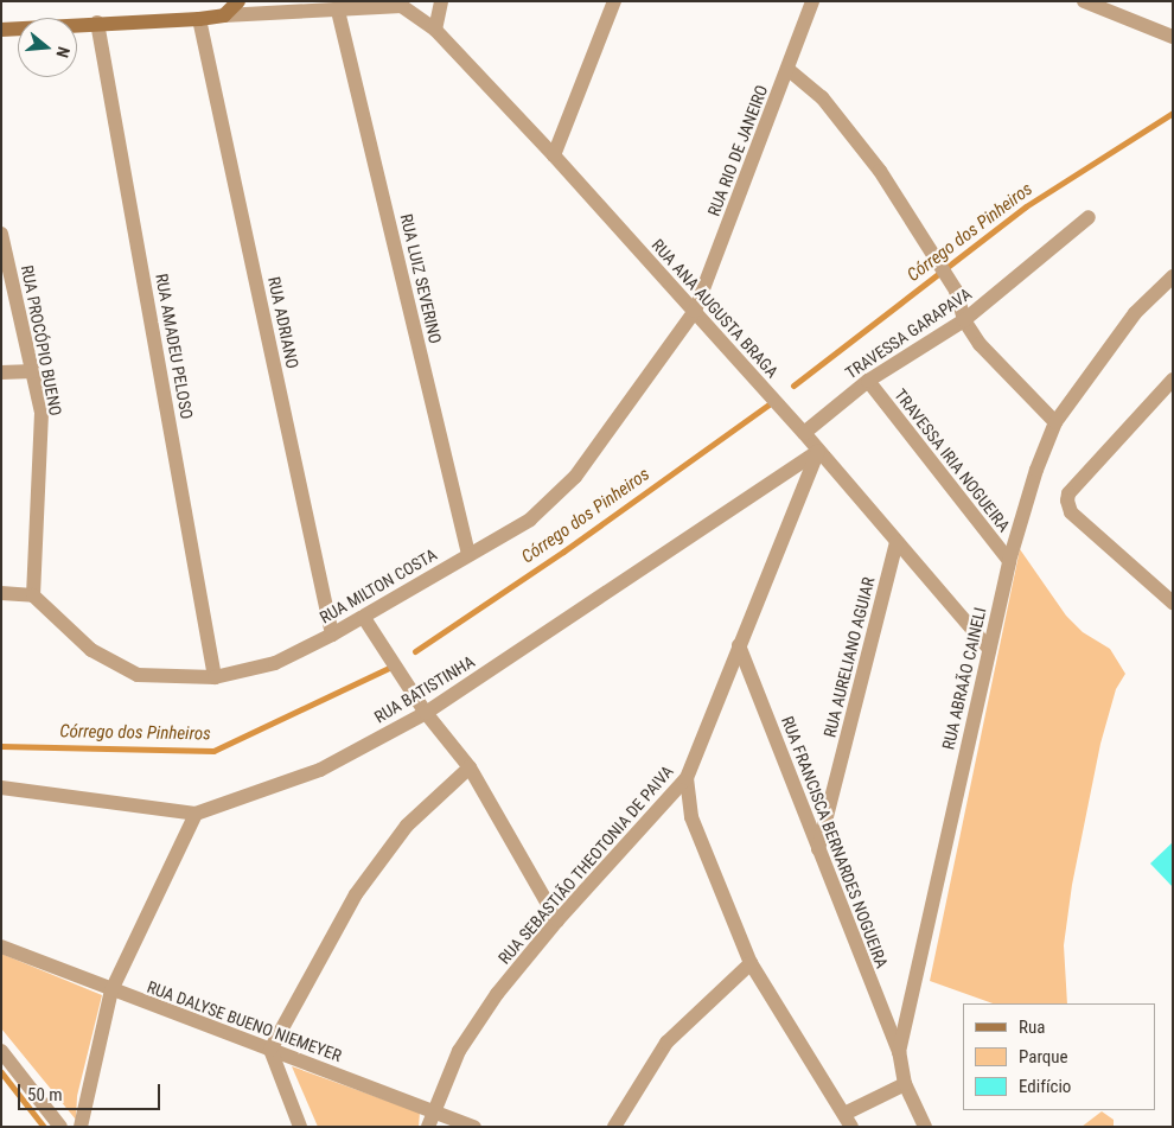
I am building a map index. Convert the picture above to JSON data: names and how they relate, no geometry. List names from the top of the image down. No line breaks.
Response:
{"streets":{"street":["RUA RIO DE JANEIRO","RUA LUIZ SEVERINO","RUA ANA AUGUSTA BRAGA","RUA ADRIANO","TRAVESSA GARAPAVA","RUA PROCÓPIO BUENO","RUA AMADEU PELOSO","TRAVESSA IRIA NOGUEIRA","RUA MILTON COSTA","RUA AURELIANO AGUIAR","RUA ABRAÃO CAINELI","RUA BATISTINHA","RUA FRANCISCA BERNARDES NOGUEIRA","RUA SEBASTIÃO THEOTONIA DE PAIVA","RUA DALYSE BUENO NIEMEYER"]},"crossings":[["RUA RIO DE JANEIRO","RUA ANA AUGUSTA BRAGA"],["RUA RIO DE JANEIRO","RUA MILTON COSTA"],["RUA LUIZ SEVERINO","RUA MILTON COSTA"],["RUA ANA AUGUSTA BRAGA","TRAVESSA GARAPAVA"],["RUA ANA AUGUSTA BRAGA","RUA MILTON COSTA"],["RUA ANA AUGUSTA BRAGA","RUA AURELIANO AGUIAR"],["RUA ANA AUGUSTA BRAGA","RUA ABRAÃO CAINELI"],["RUA ANA AUGUSTA BRAGA","RUA BATISTINHA"],["RUA ANA AUGUSTA BRAGA","RUA SEBASTIÃO THEOTONIA DE PAIVA"],["RUA ADRIANO","RUA MILTON COSTA"],["TRAVESSA GARAPAVA","TRAVESSA IRIA NOGUEIRA"],["RUA PROCÓPIO BUENO","RUA MILTON COSTA"],["RUA AMADEU PELOSO","RUA MILTON COSTA"],["TRAVESSA IRIA NOGUEIRA","RUA ABRAÃO CAINELI"],["RUA AURELIANO AGUIAR","RUA FRANCISCA BERNARDES NOGUEIRA"],["RUA ABRAÃO CAINELI","RUA FRANCISCA BERNARDES NOGUEIRA"],["RUA BATISTINHA","RUA SEBASTIÃO THEOTONIA DE PAIVA"],["RUA FRANCISCA BERNARDES NOGUEIRA","RUA SEBASTIÃO THEOTONIA DE PAIVA"],["RUA SEBASTIÃO THEOTONIA DE PAIVA","RUA DALYSE BUENO NIEMEYER"]],"water":["Córrego dos Pinheiros"],"legend":["Rua","Parque","Edifício"],"scale_bar":"50 m","north":"right"}
